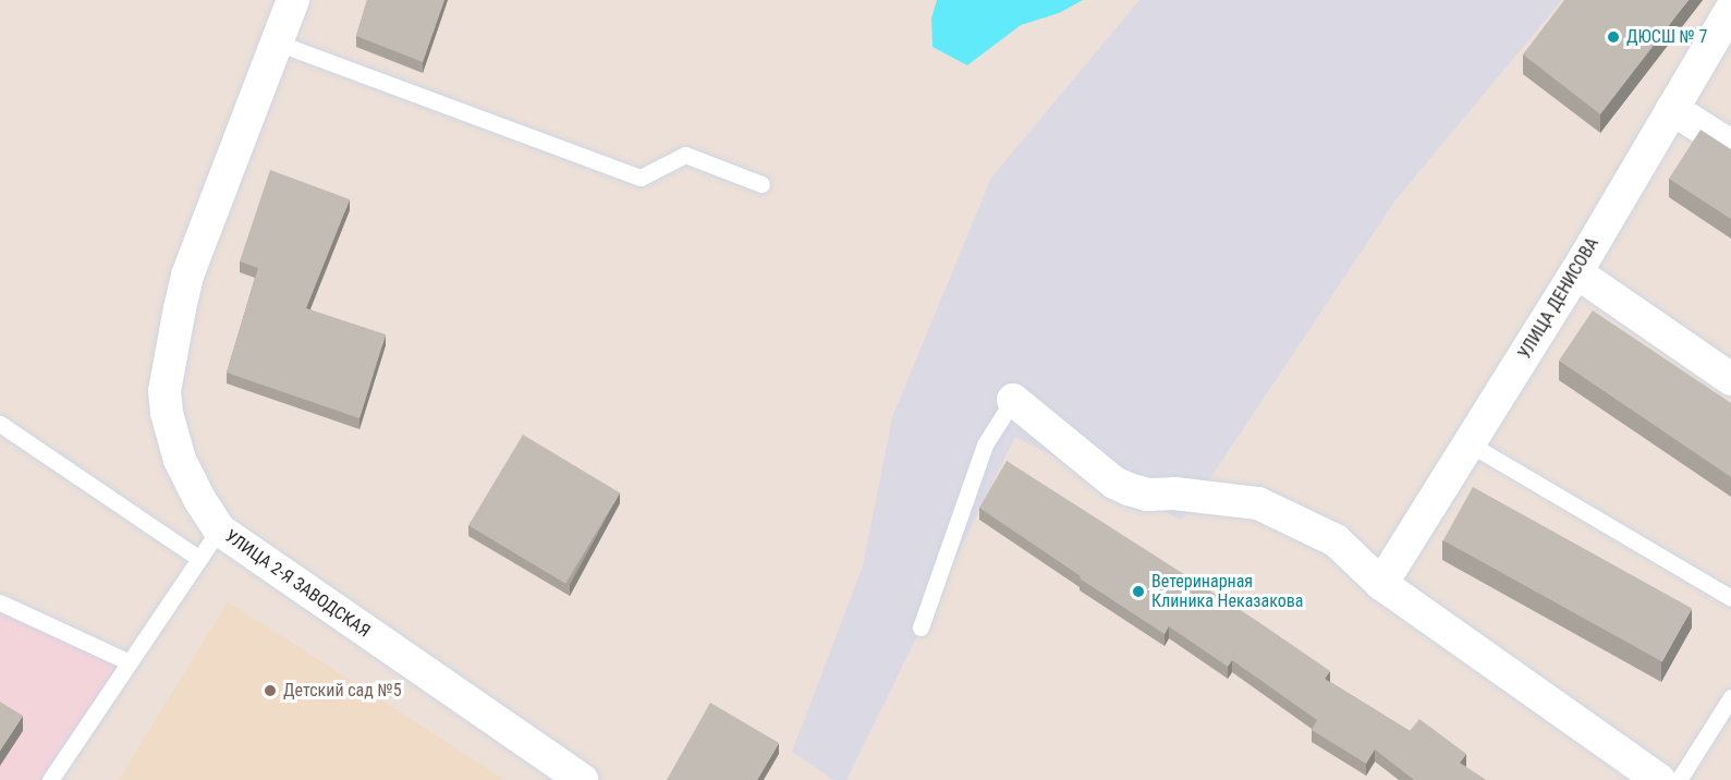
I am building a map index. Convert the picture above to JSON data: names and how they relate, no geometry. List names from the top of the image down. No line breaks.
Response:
{"streets":{"street":["УЛИЦА ДЕНИСОВА","УЛИЦА 2-Я ЗАВОДСКАЯ"]},"places":["ДЮСШ № 7","Ветеринарная Клиника Неказакова","Детский сад №5"]}
